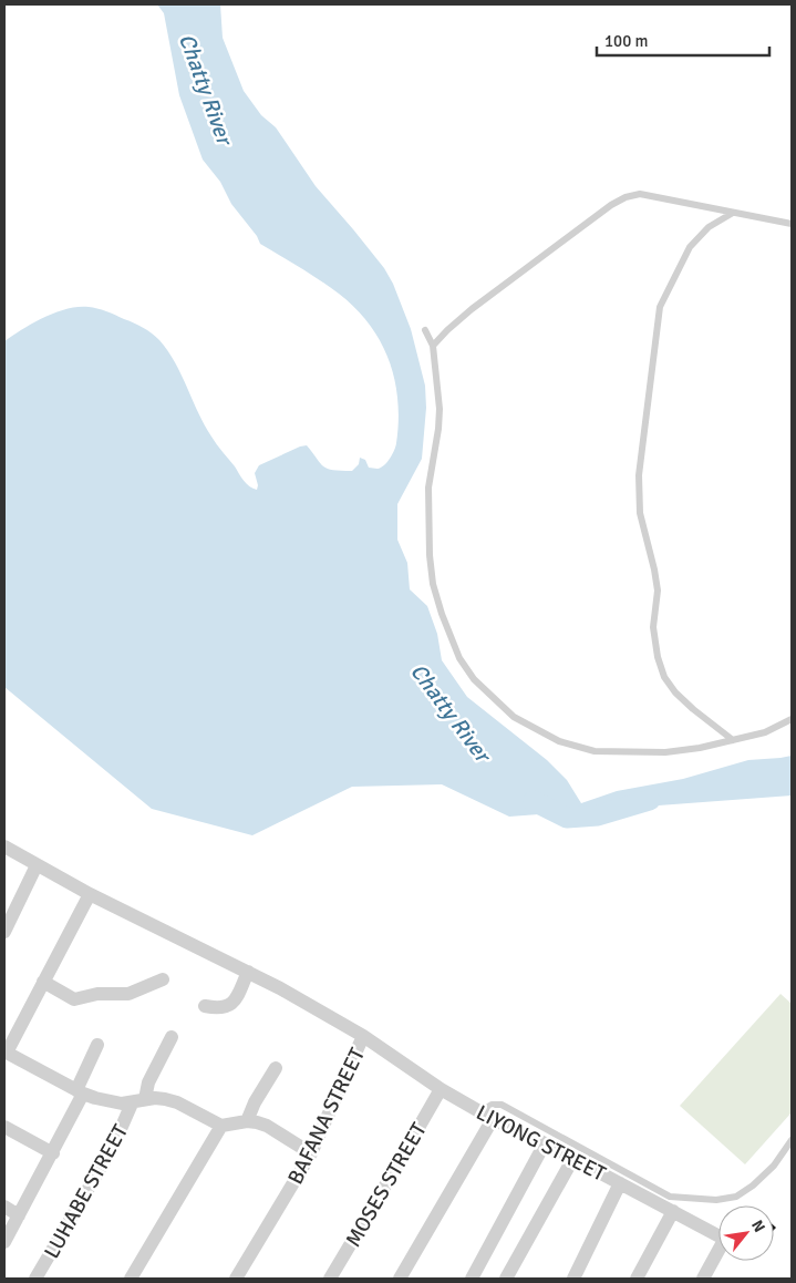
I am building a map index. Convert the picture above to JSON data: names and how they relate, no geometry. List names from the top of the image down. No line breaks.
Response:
{"streets":{"street":["BAFANA STREET","LIYONG STREET","MOSES STREET","LUHABE STREET"]},"crossings":[["BAFANA STREET","LIYONG STREET"],["LIYONG STREET","MOSES STREET"]],"water":["Chatty River"],"scale_bar":"100 m","north":"top right"}
